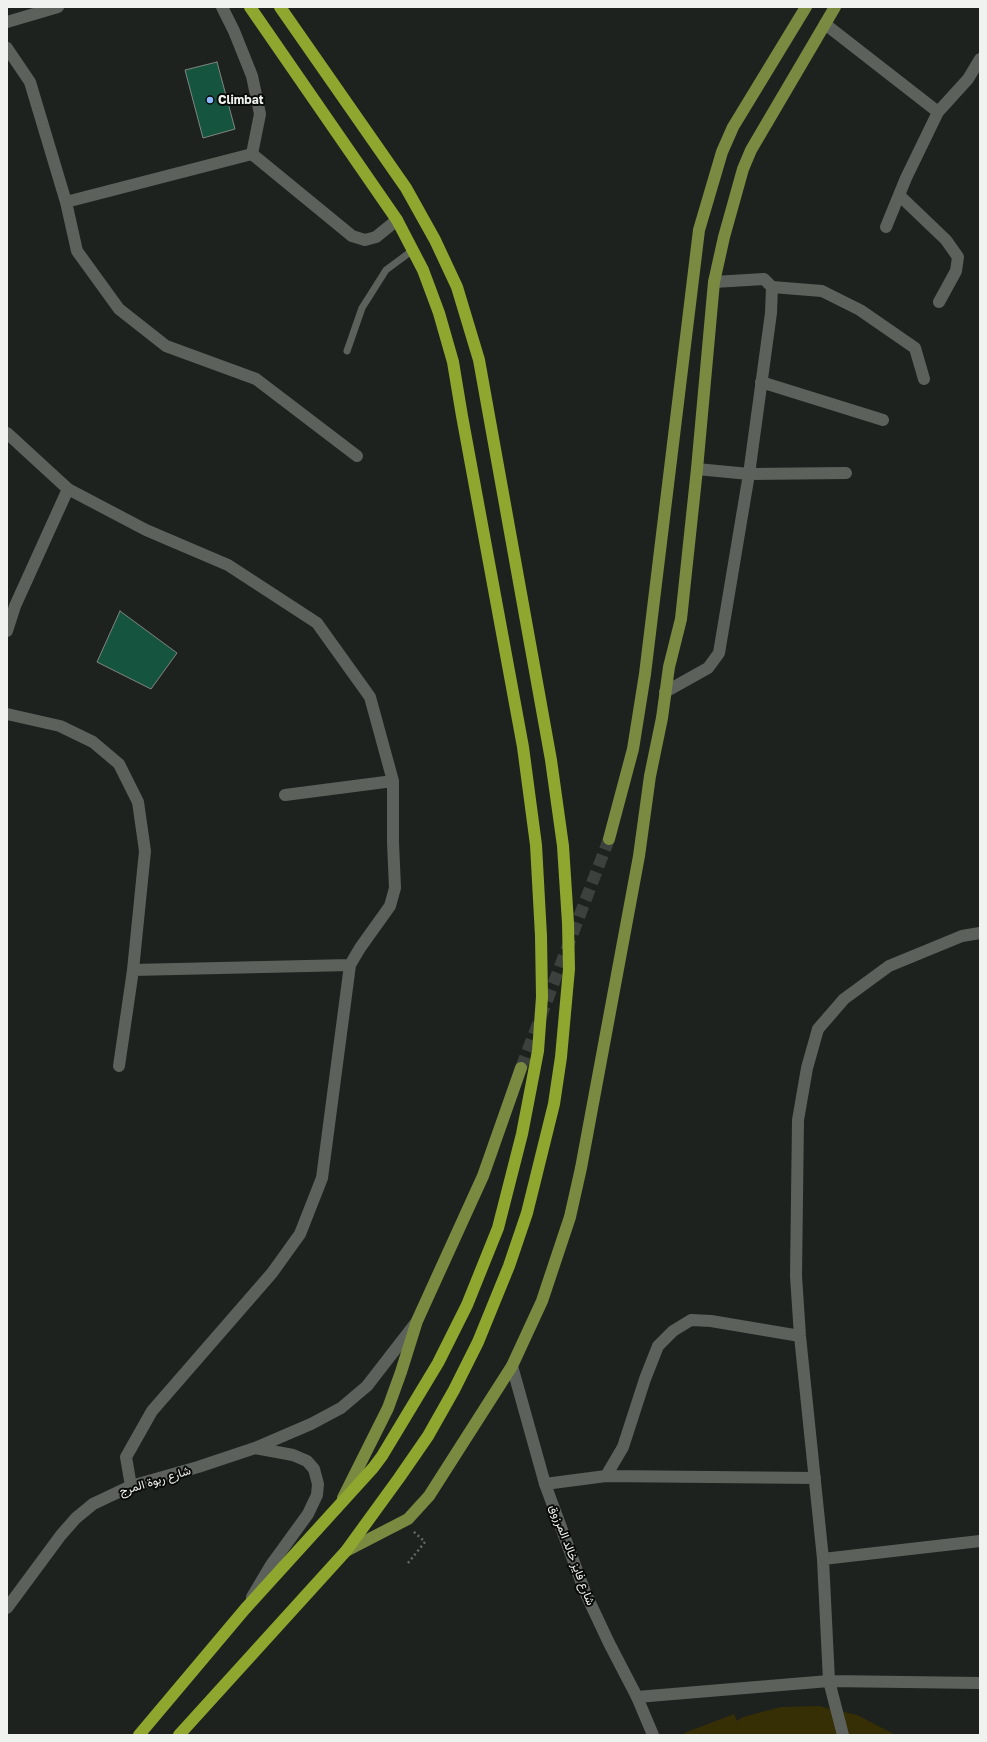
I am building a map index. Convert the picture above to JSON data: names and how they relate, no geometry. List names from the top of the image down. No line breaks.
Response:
{"streets":{"street":["شارع ربوة المرج","شارع فايز خالد المرزوق"]},"places":["Climbat"]}
